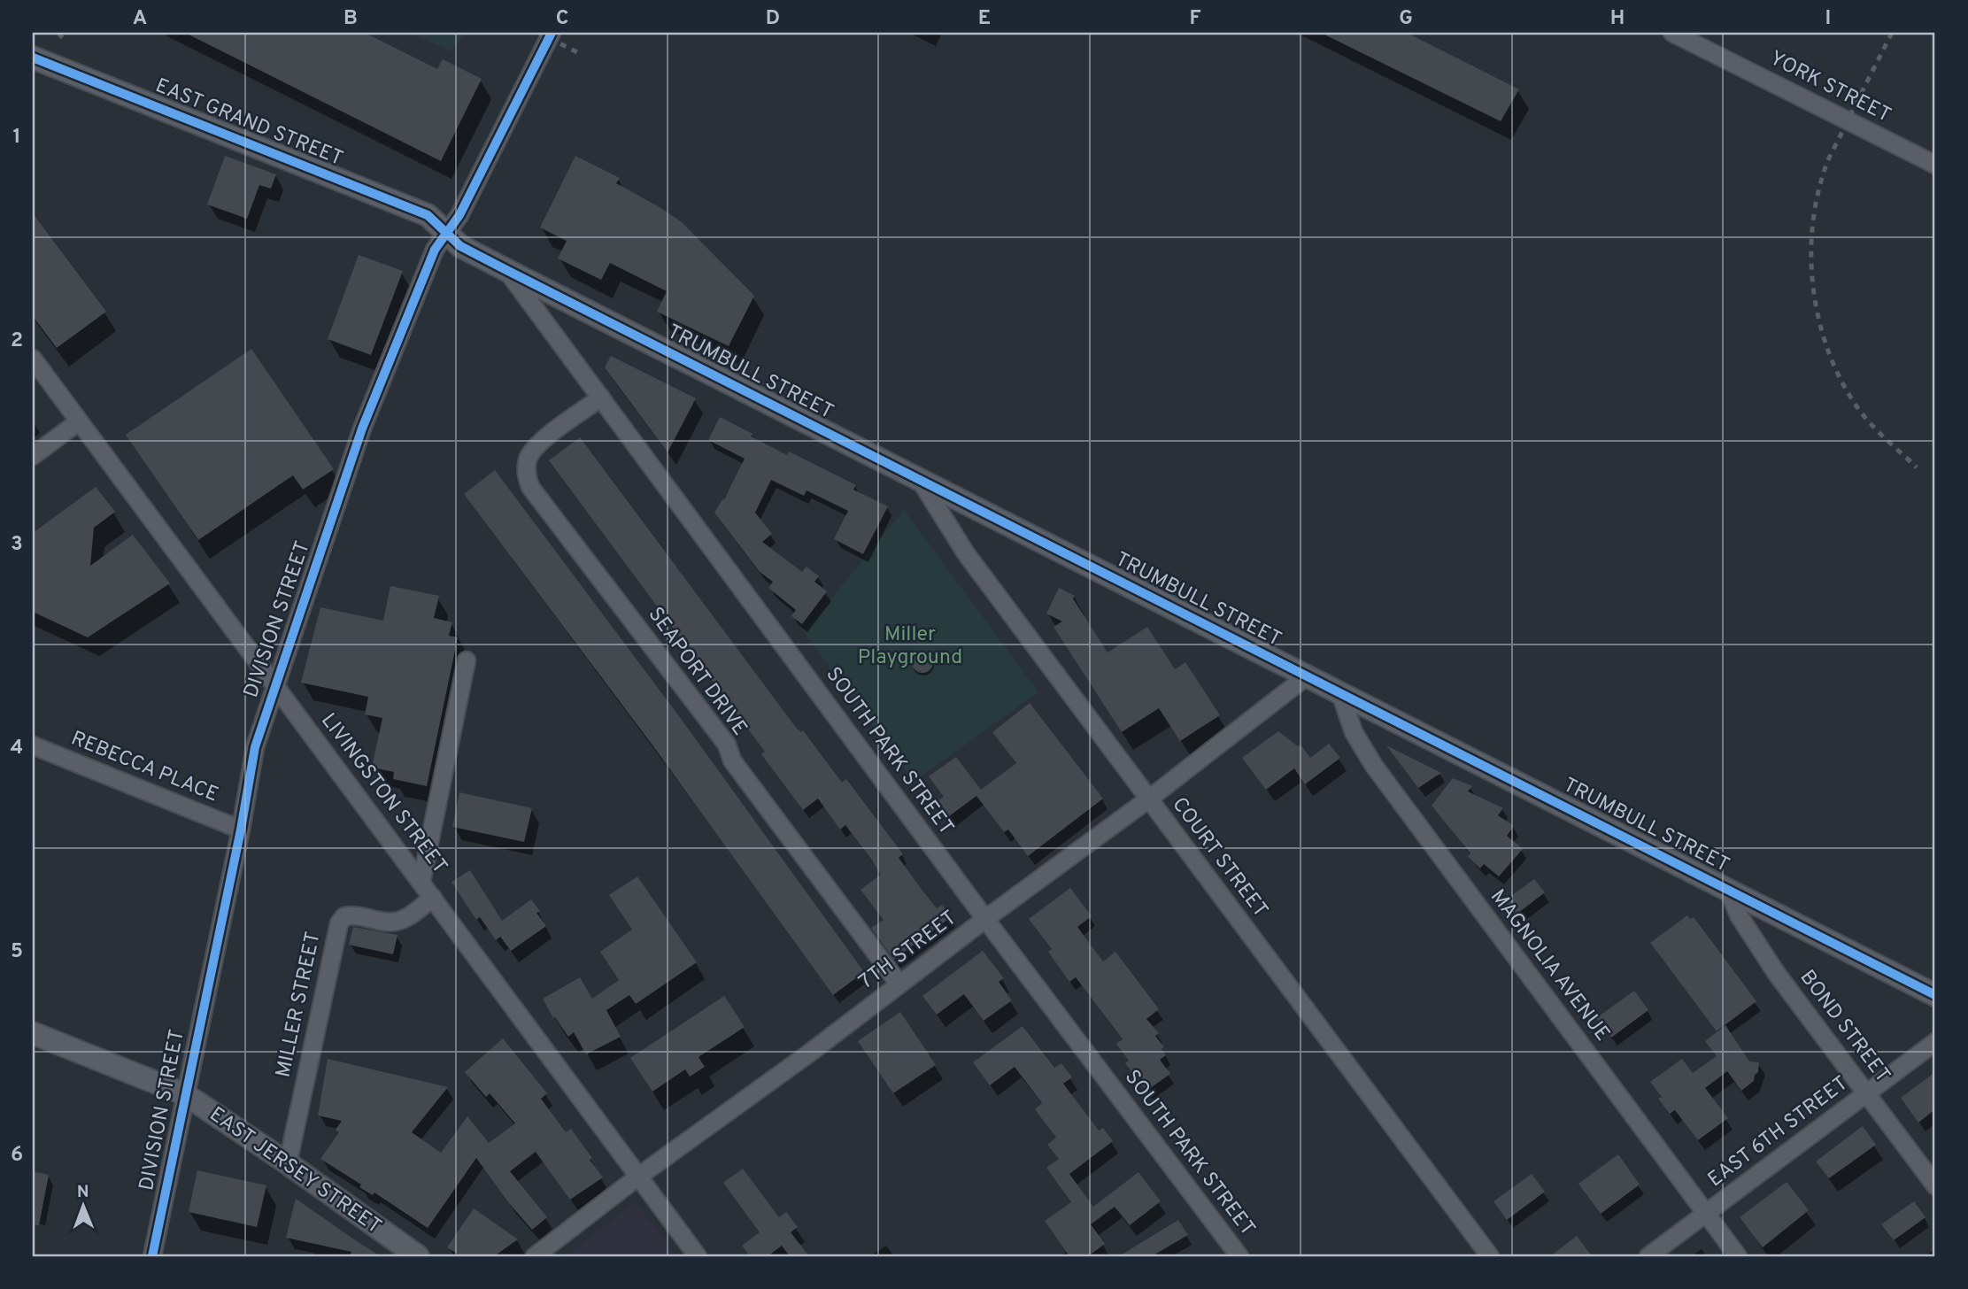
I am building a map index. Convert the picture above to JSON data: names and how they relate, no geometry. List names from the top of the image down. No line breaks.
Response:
{"streets":{"street":["YORK STREET","EAST GRAND STREET","TRUMBULL STREET","DIVISION STREET","SEAPORT DRIVE","SOUTH PARK STREET","REBECCA PLACE","LIVINGSTON STREET","COURT STREET","7TH STREET","MAGNOLIA AVENUE","MILLER STREET","BOND STREET","EAST 6TH STREET","EAST JERSEY STREET"]},"crossings":[["EAST GRAND STREET","TRUMBULL STREET"],["EAST GRAND STREET","DIVISION STREET"],["TRUMBULL STREET","DIVISION STREET"],["TRUMBULL STREET","SOUTH PARK STREET"],["TRUMBULL STREET","COURT STREET"],["TRUMBULL STREET","7TH STREET"],["TRUMBULL STREET","MAGNOLIA AVENUE"],["TRUMBULL STREET","BOND STREET"],["DIVISION STREET","REBECCA PLACE"],["DIVISION STREET","LIVINGSTON STREET"],["DIVISION STREET","EAST JERSEY STREET"],["SEAPORT DRIVE","SOUTH PARK STREET"],["SEAPORT DRIVE","7TH STREET"],["SOUTH PARK STREET","7TH STREET"],["LIVINGSTON STREET","7TH STREET"],["LIVINGSTON STREET","MILLER STREET"],["COURT STREET","7TH STREET"],["MAGNOLIA AVENUE","EAST 6TH STREET"],["MILLER STREET","EAST JERSEY STREET"],["BOND STREET","EAST 6TH STREET"]],"parks":["Miller Playground"],"north":"top","grid":{"columns":["A","B","C","D","E","F","G","H","I"],"rows":["1","2","3","4","5","6"]}}
